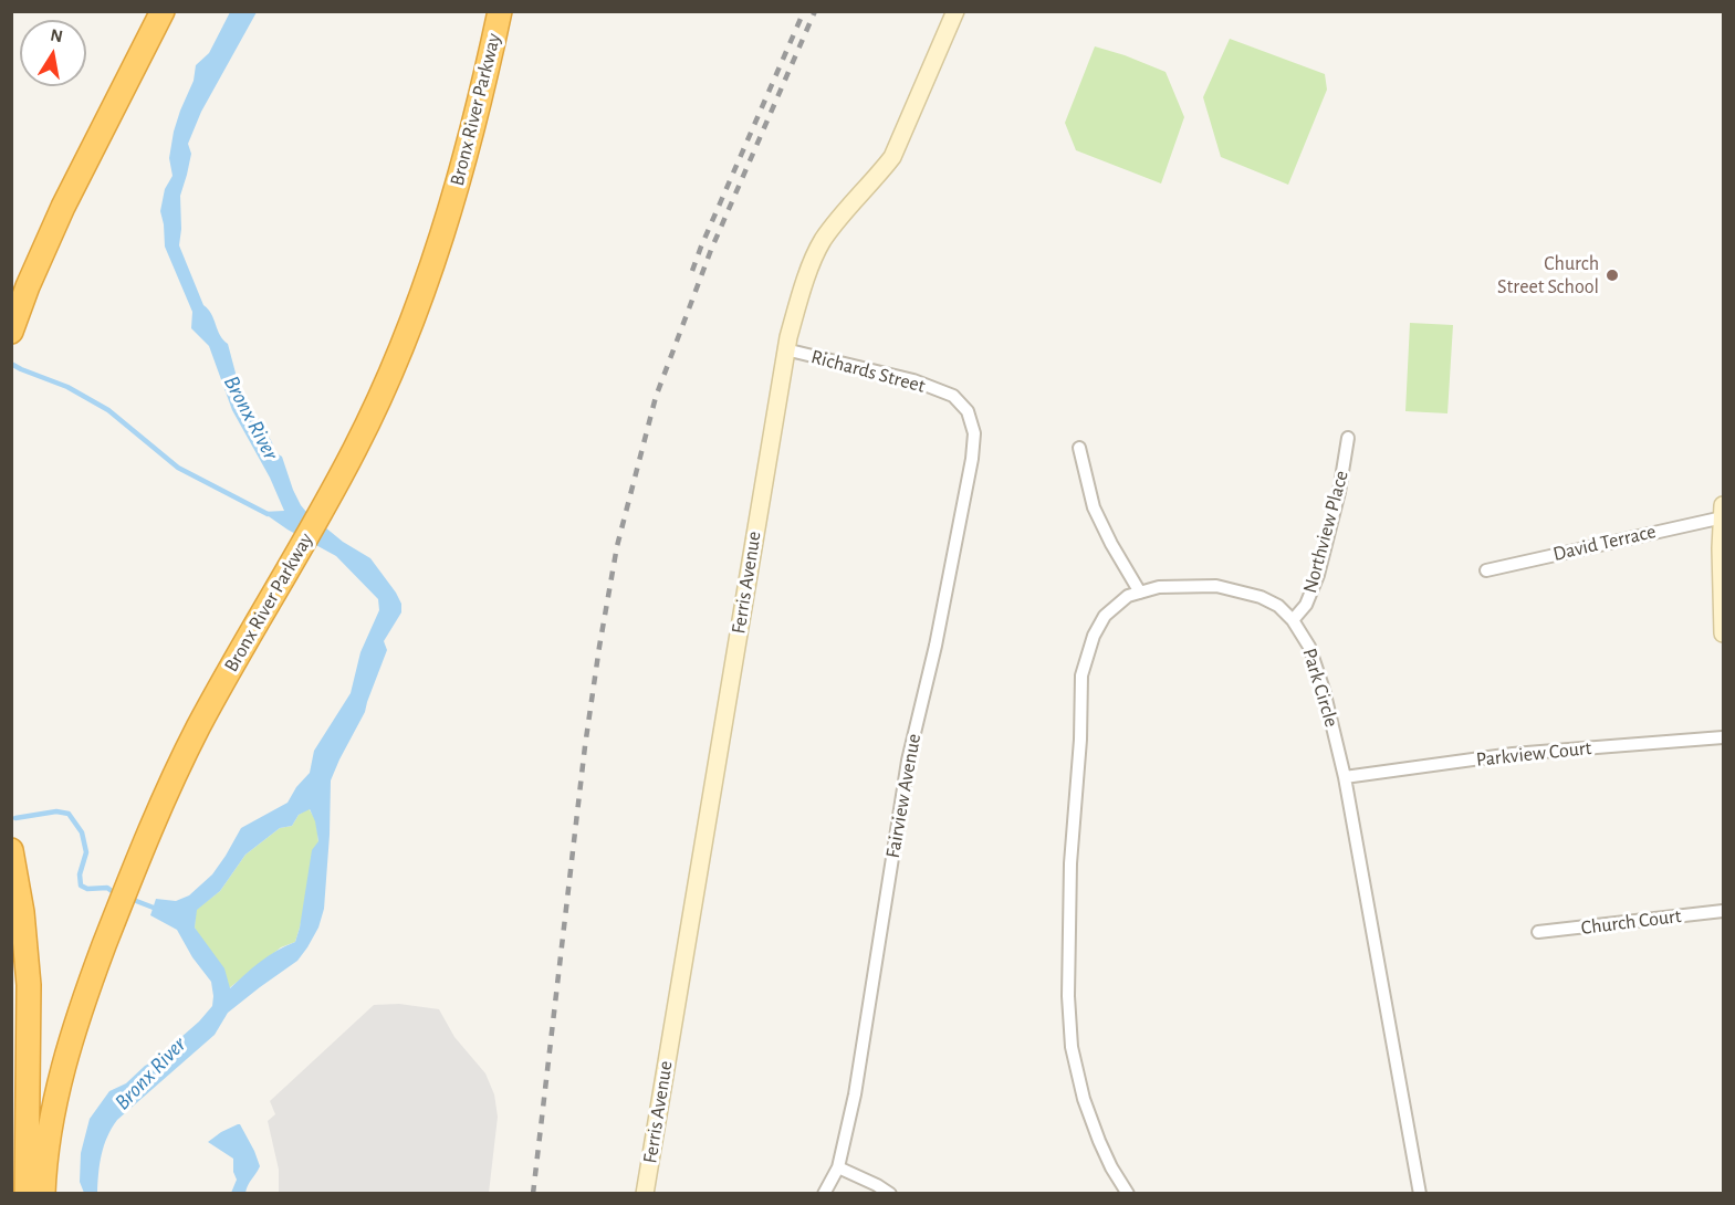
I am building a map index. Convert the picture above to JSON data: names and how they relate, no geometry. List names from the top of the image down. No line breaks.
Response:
{"streets":{"highway":["Bronx River Parkway"],"street":["Richards Street","Northview Place","David Terrace","Ferris Avenue","Park Circle","Parkview Court","Fairview Avenue","Church Court"]},"crossings":[["Richards Street","Ferris Avenue"],["Richards Street","Fairview Avenue"],["Northview Place","Park Circle"],["Park Circle","Parkview Court"]],"water":["Bronx River"],"places":["Church Street School"],"north":"top"}
